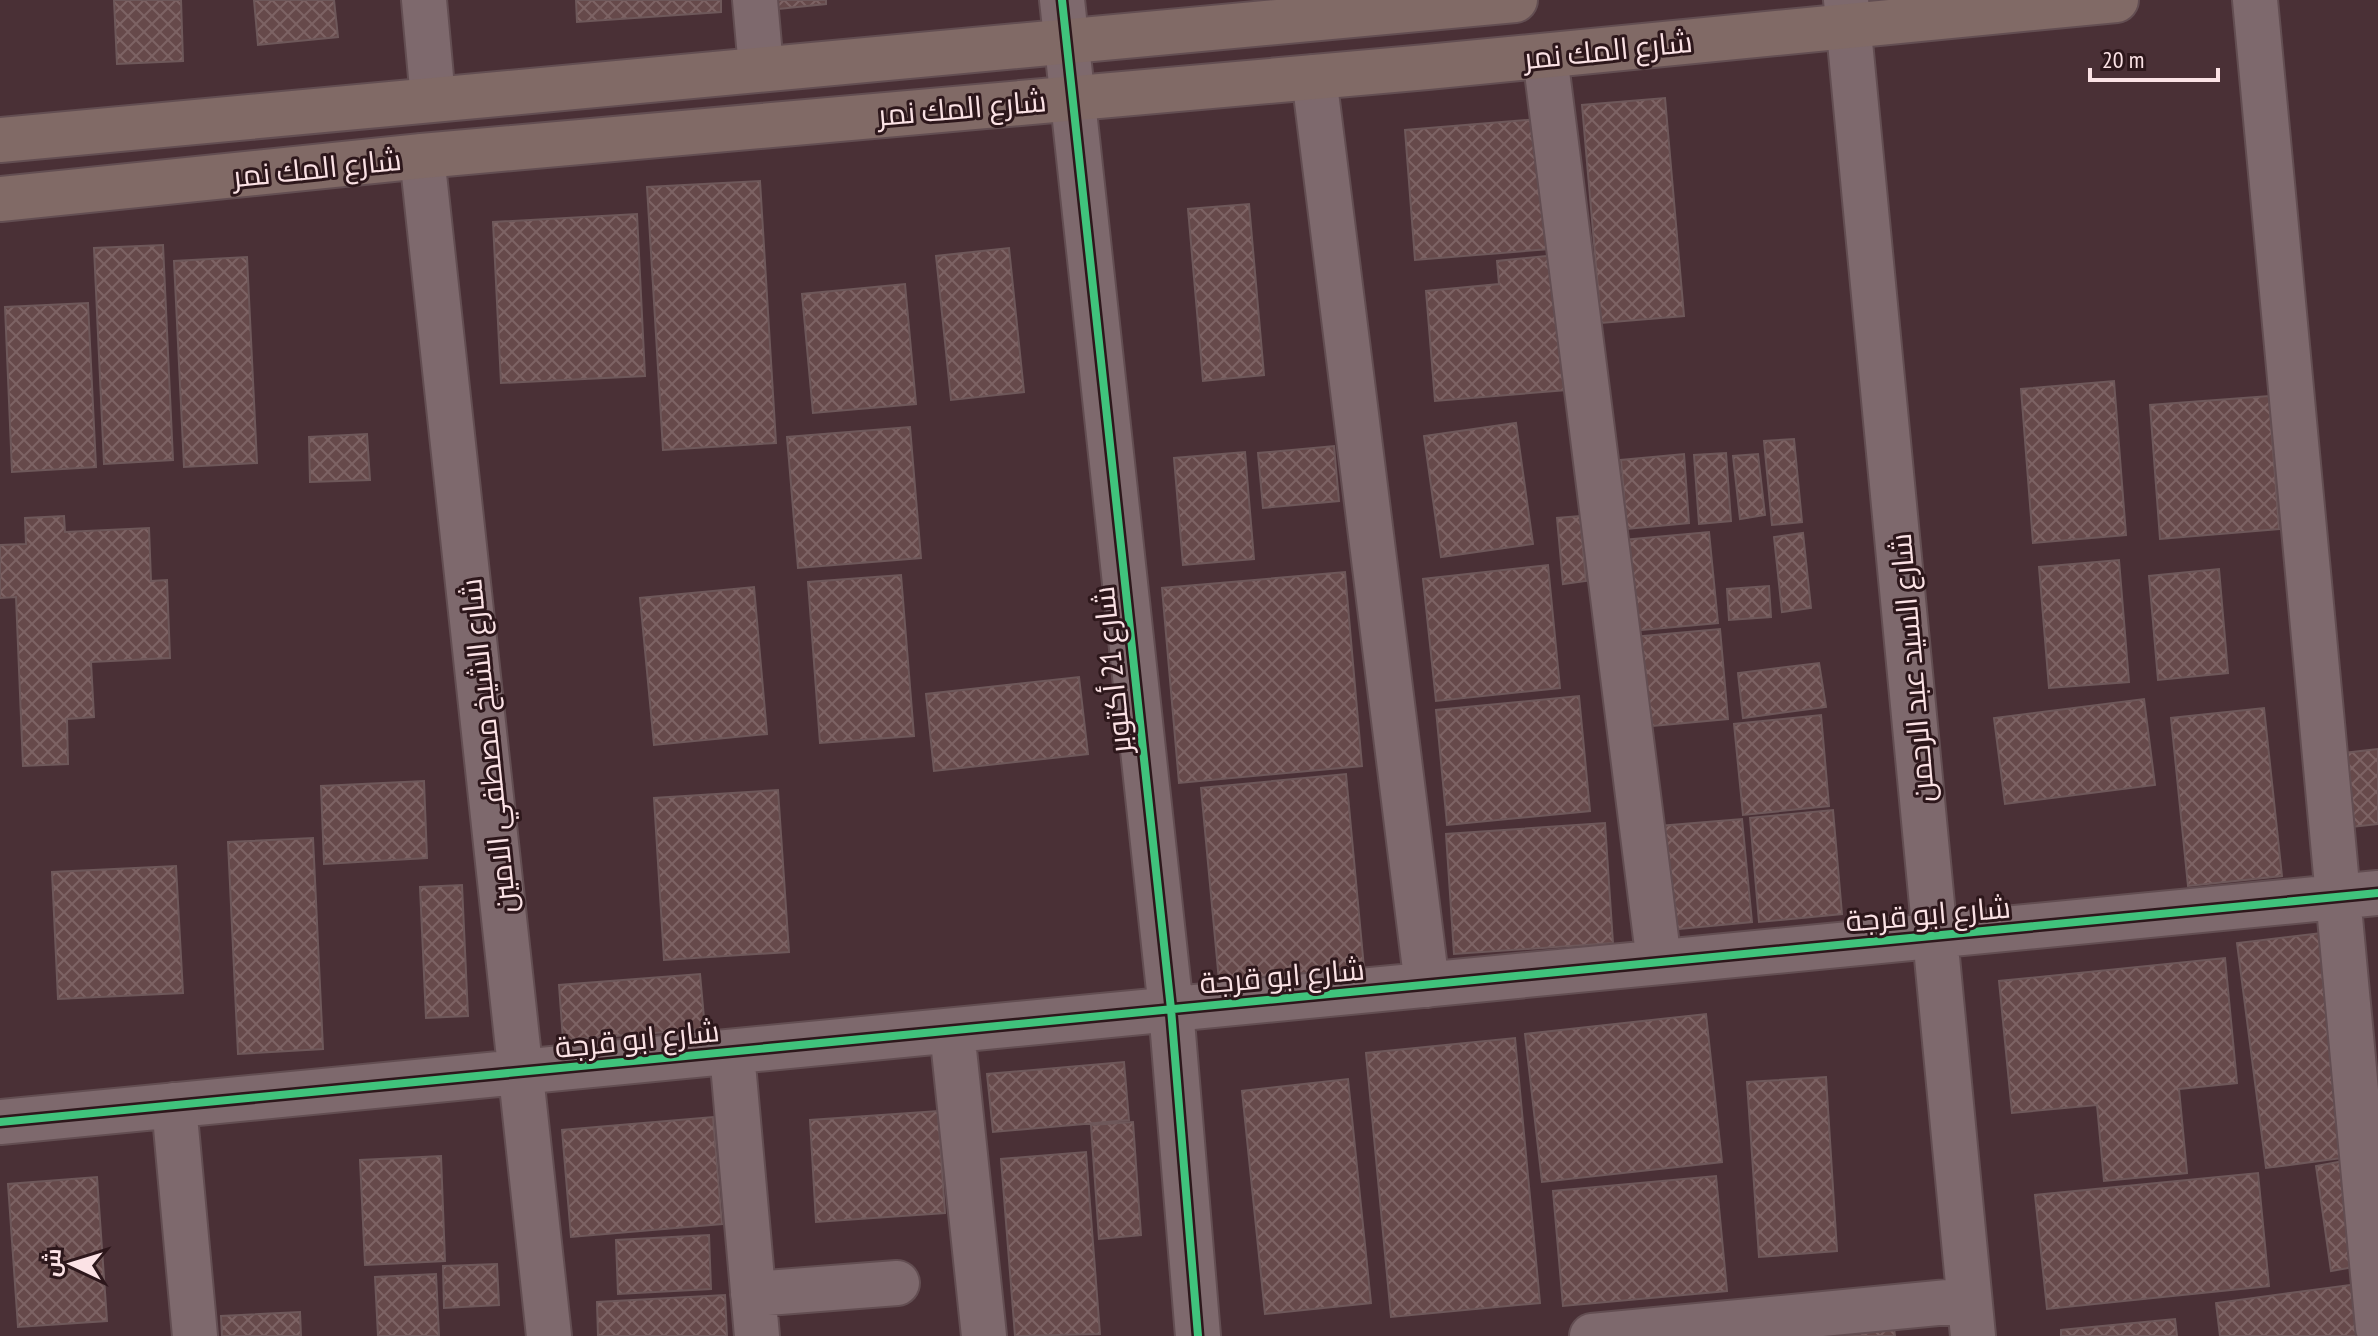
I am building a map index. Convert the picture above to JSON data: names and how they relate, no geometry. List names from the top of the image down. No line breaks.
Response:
{"streets":{"highway":["شارع المك نمر"],"street":["شارع السيد عبد الرحمن","شارع 21 أكتوبر","شارع الشيخ مصطفي الامين","شارع ابو قرجة"]},"crossings":[["شارع المك نمر","شارع السيد عبد الرحمن"],["شارع المك نمر","شارع 21 أكتوبر"],["شارع المك نمر","شارع الشيخ مصطفي الامين"],["شارع السيد عبد الرحمن","شارع ابو قرجة"],["شارع 21 أكتوبر","شارع ابو قرجة"],["شارع الشيخ مصطفي الامين","شارع ابو قرجة"]],"scale_bar":"20 m","north":"left"}
